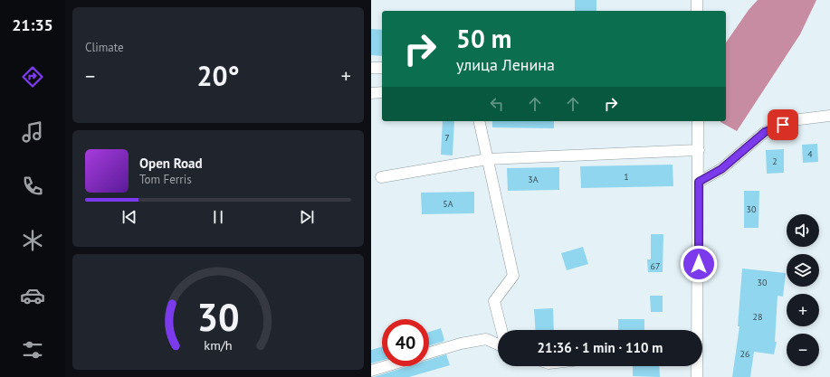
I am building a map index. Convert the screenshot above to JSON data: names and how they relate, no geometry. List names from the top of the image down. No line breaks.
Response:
{"house_numbers":["7","4","2","1","3А","5А","30","67","30","28","26"],"page":{"tabs":"21:35","tile":"Climate","turn":["50 m","улица Ленина"],"heat":["−","20°","+"],"song":["Open Road","Tom Ferris"],"map_buttons":["+","−"],"limit":"40","trip":"21:36 · 1 min · 110 m","gauge":["30","km/h"]}}
